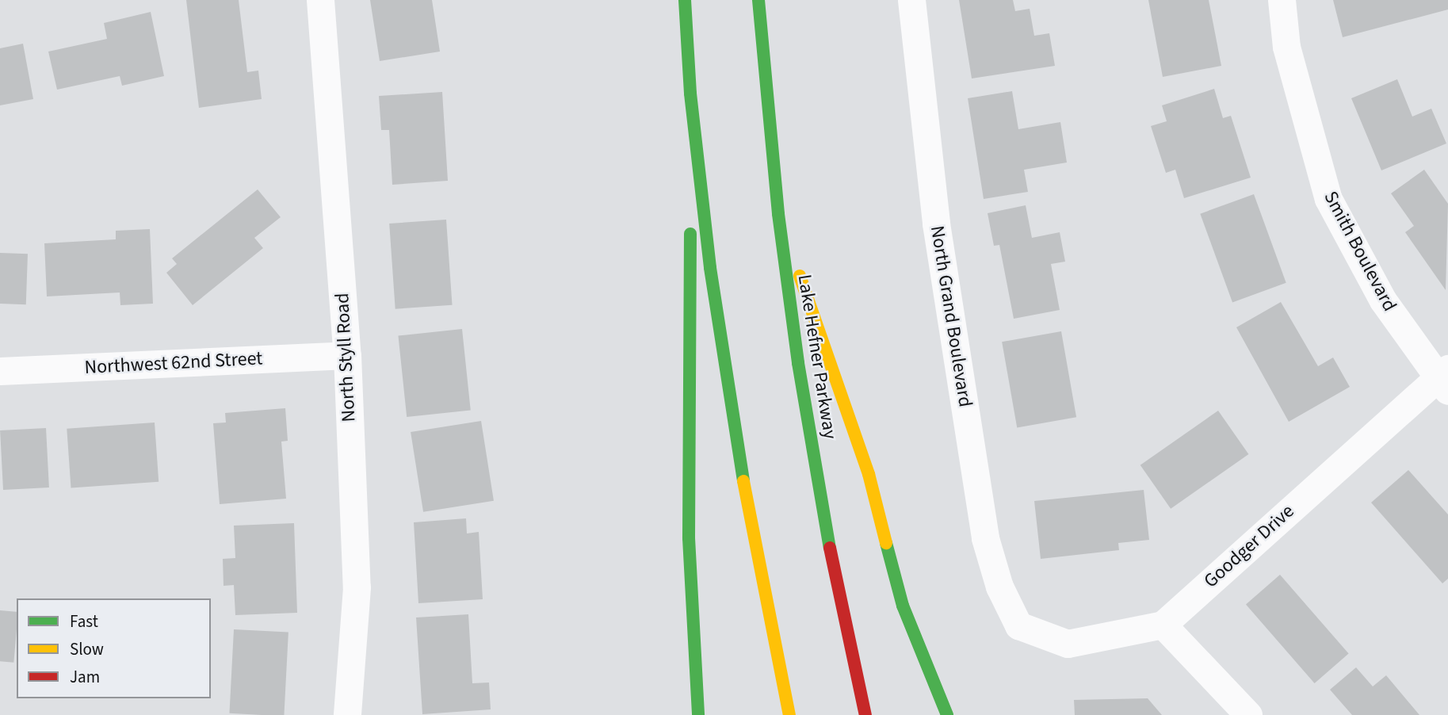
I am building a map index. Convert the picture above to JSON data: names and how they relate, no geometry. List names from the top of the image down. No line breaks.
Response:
{"streets":{"highway":["Lake Hefner Parkway"],"street":["Smith Boulevard","North Grand Boulevard","North Styll Road","Northwest 62nd Street","Goodger Drive"]},"crossings":[["Smith Boulevard","Goodger Drive"],["North Grand Boulevard","Goodger Drive"],["North Styll Road","Northwest 62nd Street"]],"legend":["Fast","Slow","Jam"]}
